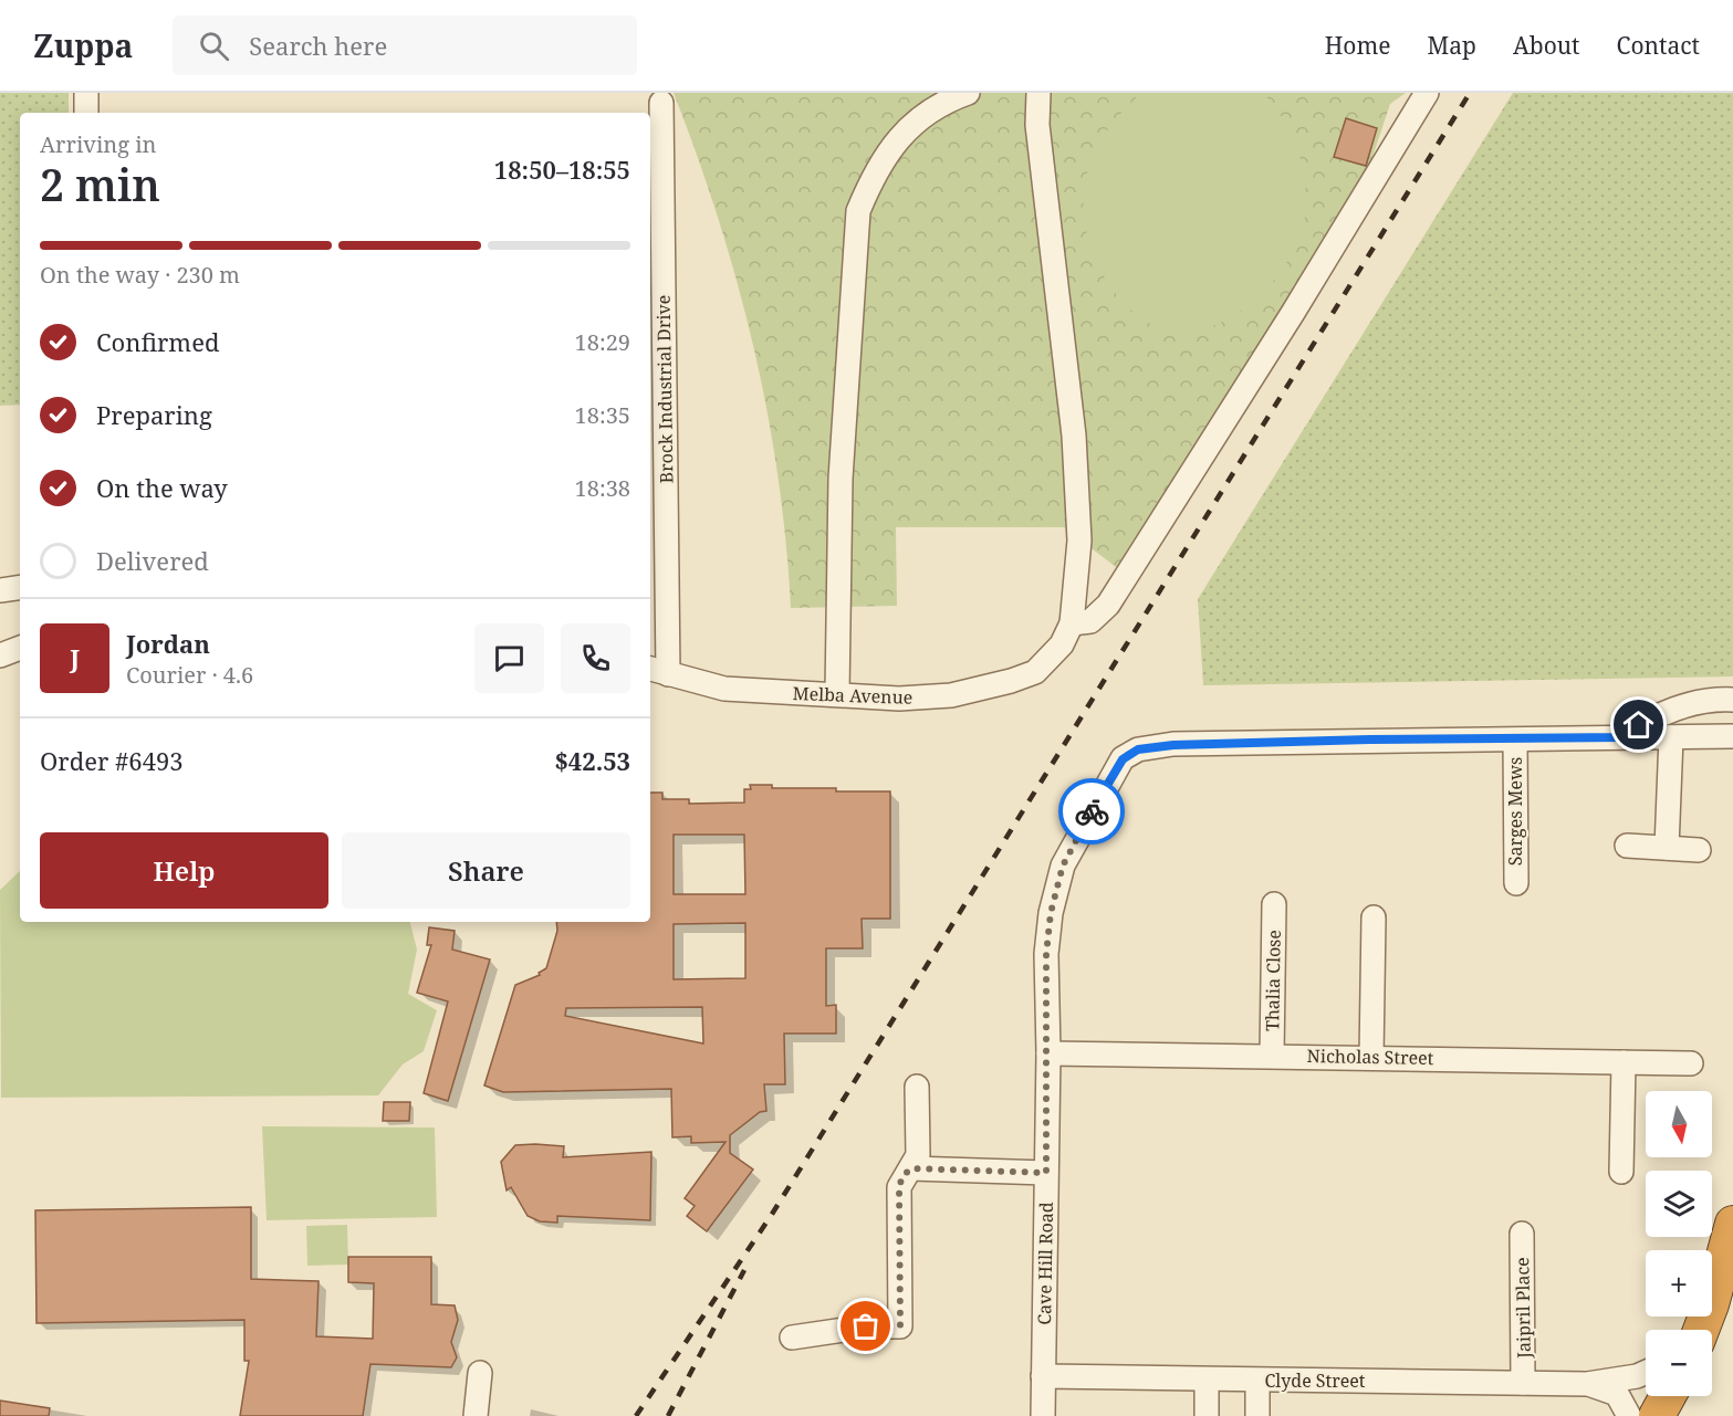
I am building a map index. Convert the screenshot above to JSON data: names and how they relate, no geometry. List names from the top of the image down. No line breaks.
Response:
{"streets":{"street":["Brock Industrial Drive","Melba Avenue","Sarges Mews","Thalia Close","Nicholas Street","Cave Hill Road","Jaipril Place","Clyde Street"]},"crossings":[["Brock Industrial Drive","Melba Avenue"],["Sarges Mews","Cave Hill Road"],["Thalia Close","Nicholas Street"],["Nicholas Street","Cave Hill Road"],["Cave Hill Road","Clyde Street"],["Jaipril Place","Clyde Street"]],"north":"bottom","page":{"header":"Zuppa","search":"Search here","nav":["Home","Map","About","Contact"],"heading":["2 min","Arriving in","18:50–18:55"],"panel":["Jordan","Courier · 4.6","Order #6493","$42.53"],"bar":"On the way · 230 m","list":[["Confirmed","18:29"],["Preparing","18:35"],["On the way","18:38"],"Delivered"],"round":"J","buttons":["Help","Share"],"map_buttons":["+","−"]}}
